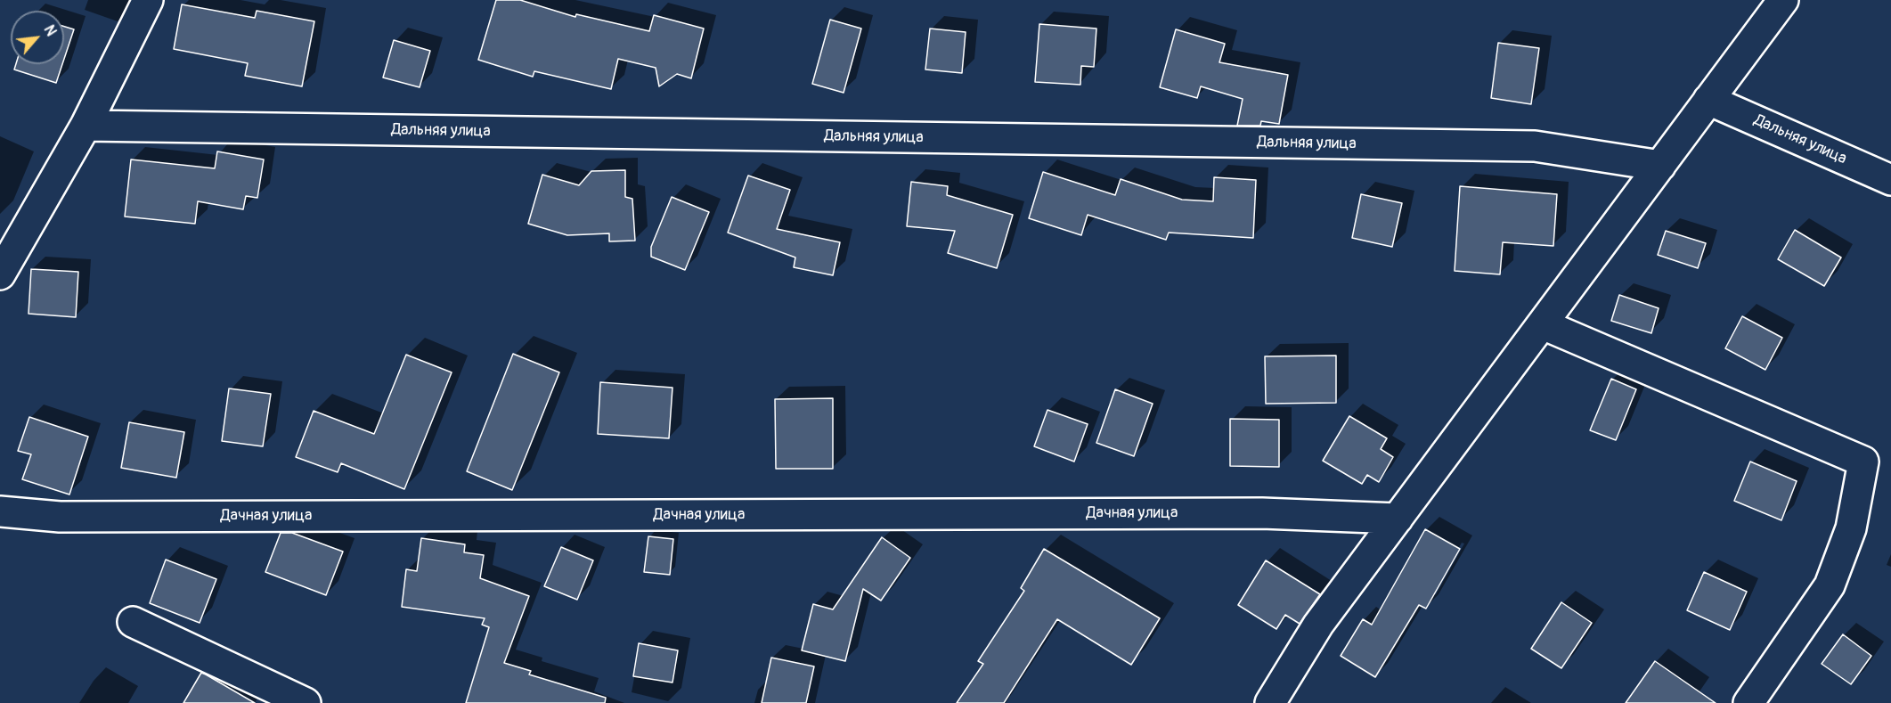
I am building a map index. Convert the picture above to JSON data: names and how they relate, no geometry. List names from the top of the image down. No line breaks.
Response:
{"streets":{"street":["Дальняя улица","Дачная улица"]},"north":"top right"}
